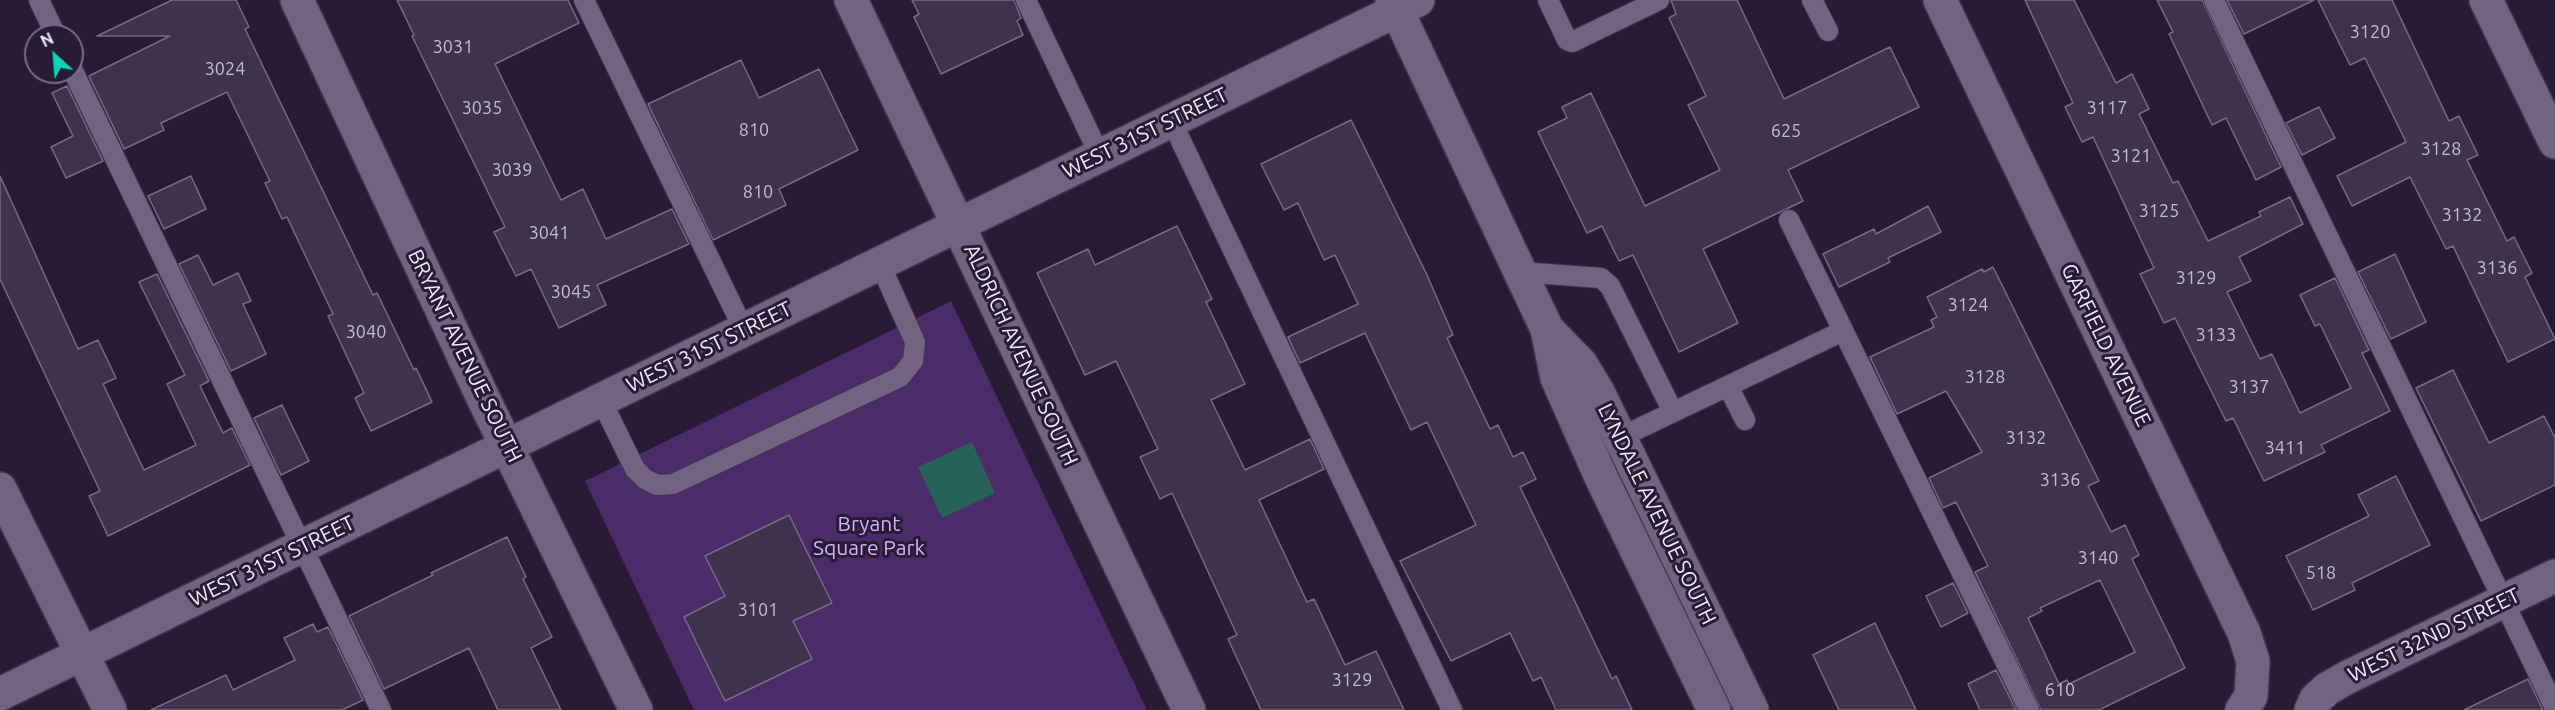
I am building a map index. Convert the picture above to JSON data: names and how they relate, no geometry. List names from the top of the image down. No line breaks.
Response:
{"streets":{"street":["WEST 31ST STREET","GARFIELD AVENUE","ALDRICH AVENUE SOUTH","BRYANT AVENUE SOUTH","LYNDALE AVENUE SOUTH","WEST 32ND STREET"]},"crossings":[["WEST 31ST STREET","ALDRICH AVENUE SOUTH"],["WEST 31ST STREET","BRYANT AVENUE SOUTH"],["WEST 31ST STREET","LYNDALE AVENUE SOUTH"]],"parks":["Bryant Square Park"],"house_numbers":["3120","3031","3024","3035","3117","810","625","3128","3121","3039","810","3125","3132","3041","3136","3129","3045","3124","3040","3133","3128","3137","3132","3411","3136","3140","518","3101","3129","610"],"north":"top left"}
